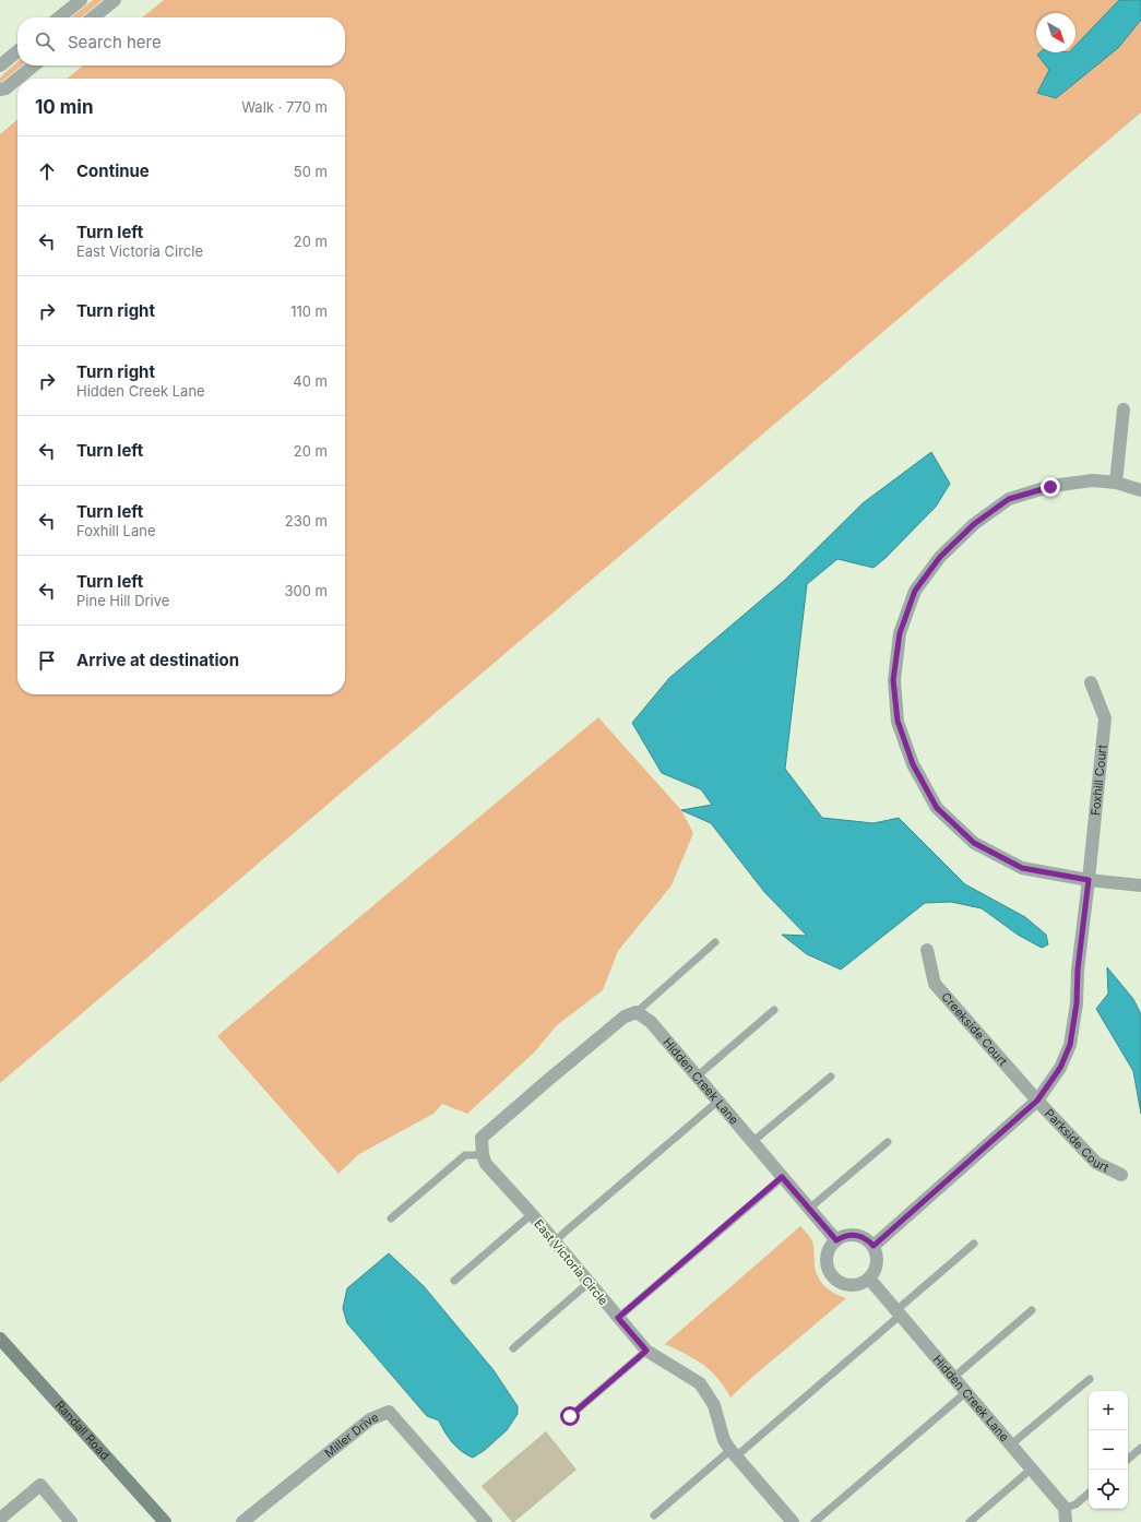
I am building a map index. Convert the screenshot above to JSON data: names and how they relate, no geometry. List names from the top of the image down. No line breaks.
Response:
{"streets":{"main road":["Randall Road"],"street":["Foxhill Court","Creekside Court","Hidden Creek Lane","Parkside Court","East Victoria Circle","Miller Drive"]},"crossings":[["Foxhill Court","Creekside Court"],["Foxhill Court","Hidden Creek Lane"],["Foxhill Court","Parkside Court"],["Creekside Court","Parkside Court"]],"north":"bottom right","page":{"search":"Search here","heading":["10 min","Walk · 770 m"],"list":[["Continue","50 m"],["Turn left","East Victoria Circle","20 m"],["Turn right","110 m"],["Turn right","Hidden Creek Lane","40 m"],["Turn left","20 m"],["Turn left","Foxhill Lane","230 m"],["Turn left","Pine Hill Drive","300 m"],"Arrive at destination"],"map_buttons":["+","−"]}}
